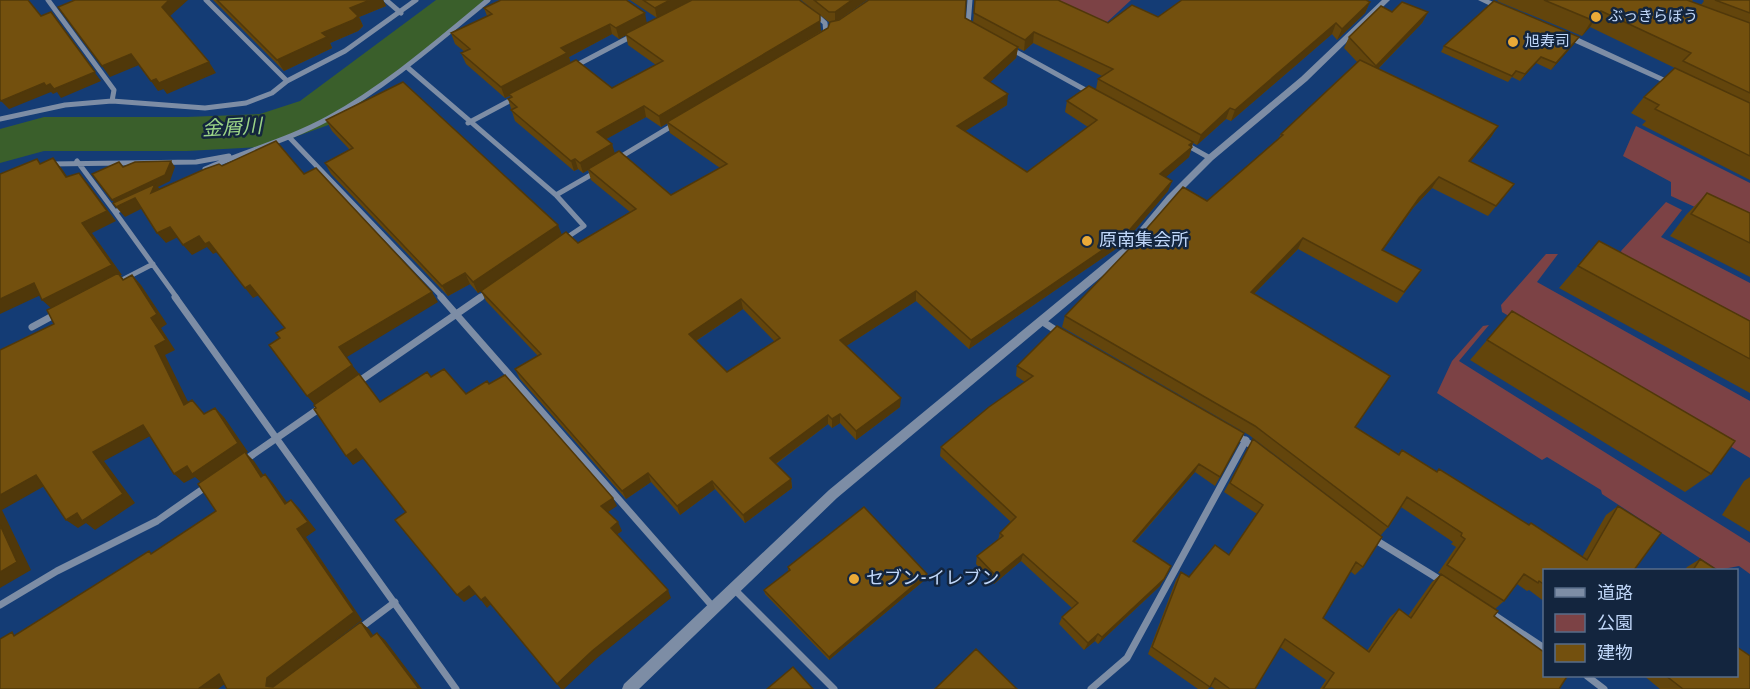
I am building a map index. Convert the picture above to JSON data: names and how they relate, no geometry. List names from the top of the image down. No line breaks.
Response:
{"water":["金屑川"],"places":["ぶっきらぼう","旭寿司","原南集会所","セブン-イレブン"],"legend":["道路","公園","建物"]}
